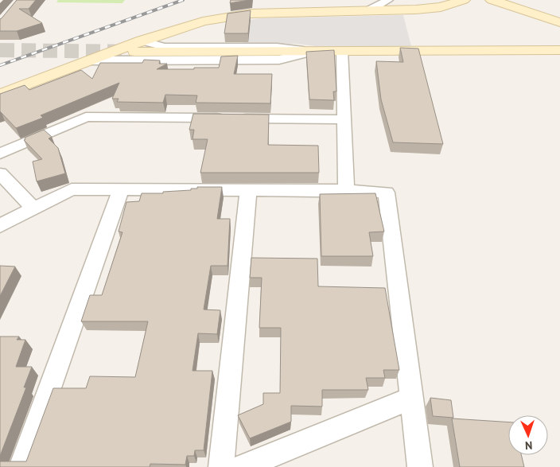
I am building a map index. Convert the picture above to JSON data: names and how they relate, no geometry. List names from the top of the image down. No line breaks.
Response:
{"north":"bottom"}
